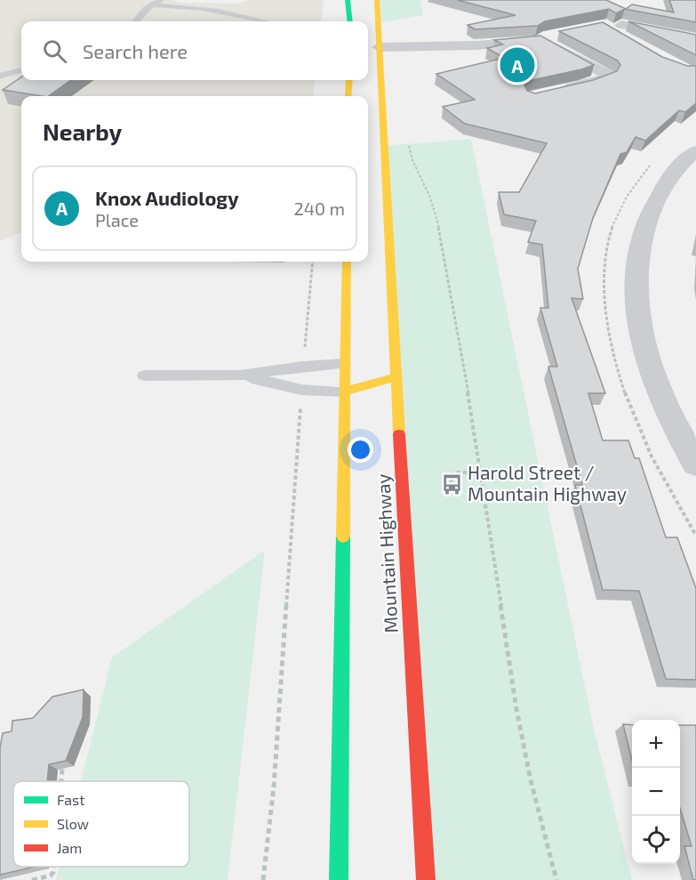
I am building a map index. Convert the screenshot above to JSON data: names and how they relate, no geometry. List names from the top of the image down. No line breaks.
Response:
{"streets":{"main road":["Mountain Highway"]},"places":{"bus stop":["Harold Street / Mountain Highway"]},"legend":["Fast","Slow","Jam"],"page":{"search":"Search here","pins":"A","heading":"Nearby","list":[{"mark":"A","name":"Knox Audiology","note":"Place","value":"240 m"}],"map_buttons":["+","−"]}}
